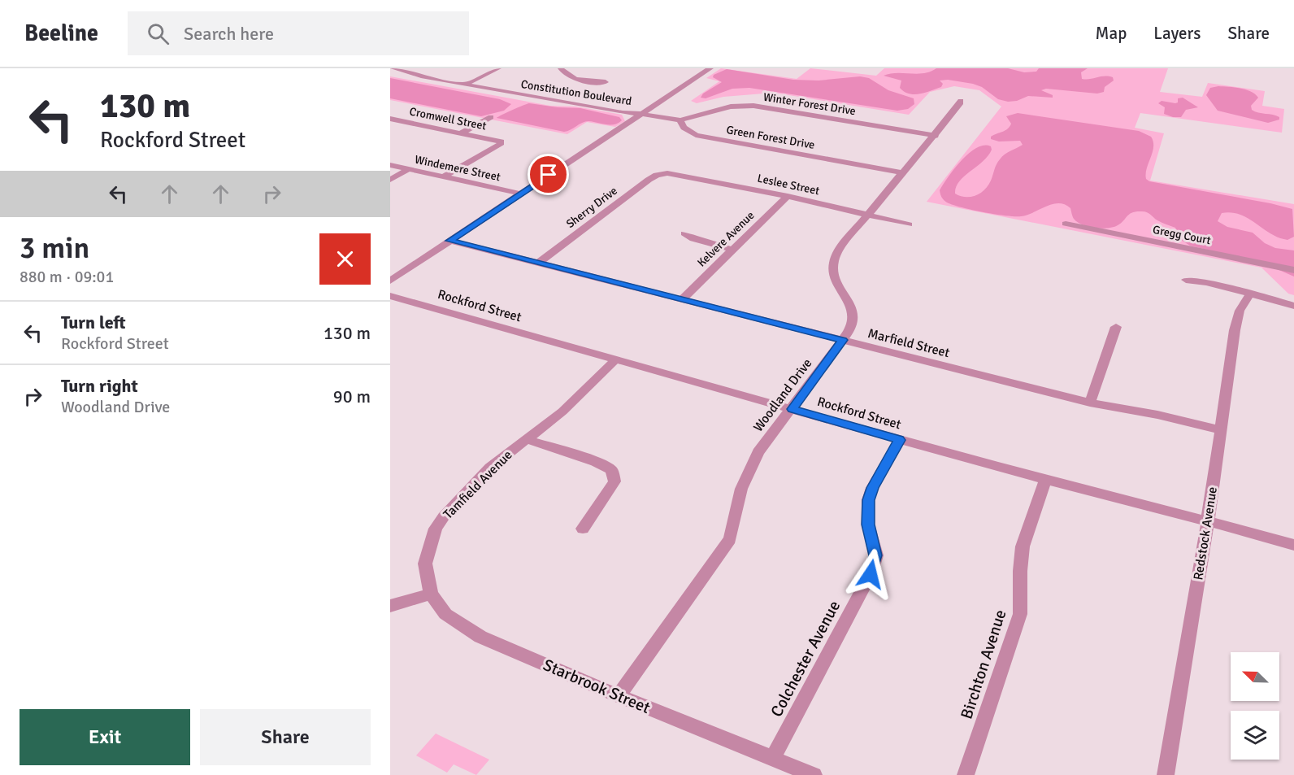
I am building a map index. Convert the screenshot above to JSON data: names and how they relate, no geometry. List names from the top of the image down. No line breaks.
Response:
{"streets":{"street":["Constitution Boulevard","Winter Forest Drive","Cromwell Street","Green Forest Drive","Windemere Street","Leslee Street","Sherry Drive","Gregg Court","Kelvere Avenue","Rockford Street","Marfield Street","Woodland Drive","Tamfield Avenue","Redstock Avenue","Colchester Avenue","Birchton Avenue","Starbrook Street"]},"crossings":[["Winter Forest Drive","Green Forest Drive"],["Winter Forest Drive","Woodland Drive"],["Cromwell Street","Windemere Street"],["Green Forest Drive","Woodland Drive"],["Leslee Street","Sherry Drive"],["Leslee Street","Kelvere Avenue"],["Leslee Street","Woodland Drive"],["Sherry Drive","Marfield Street"],["Kelvere Avenue","Marfield Street"],["Rockford Street","Woodland Drive"],["Rockford Street","Tamfield Avenue"],["Rockford Street","Redstock Avenue"],["Rockford Street","Colchester Avenue"],["Rockford Street","Birchton Avenue"],["Marfield Street","Woodland Drive"],["Marfield Street","Redstock Avenue"],["Woodland Drive","Starbrook Street"],["Tamfield Avenue","Starbrook Street"],["Colchester Avenue","Starbrook Street"]],"north":"top left","page":{"header":"Beeline","search":"Search here","nav":["Map","Layers","Share"],"turn":["130 m","Rockford Street"],"heading":["3 min","880 m · 09:01"],"list":[{"name":"Turn left","note":"Rockford Street","value":"130 m"},{"name":"Turn right","note":"Woodland Drive","value":"90 m"}],"buttons":["Exit","Share"]}}
